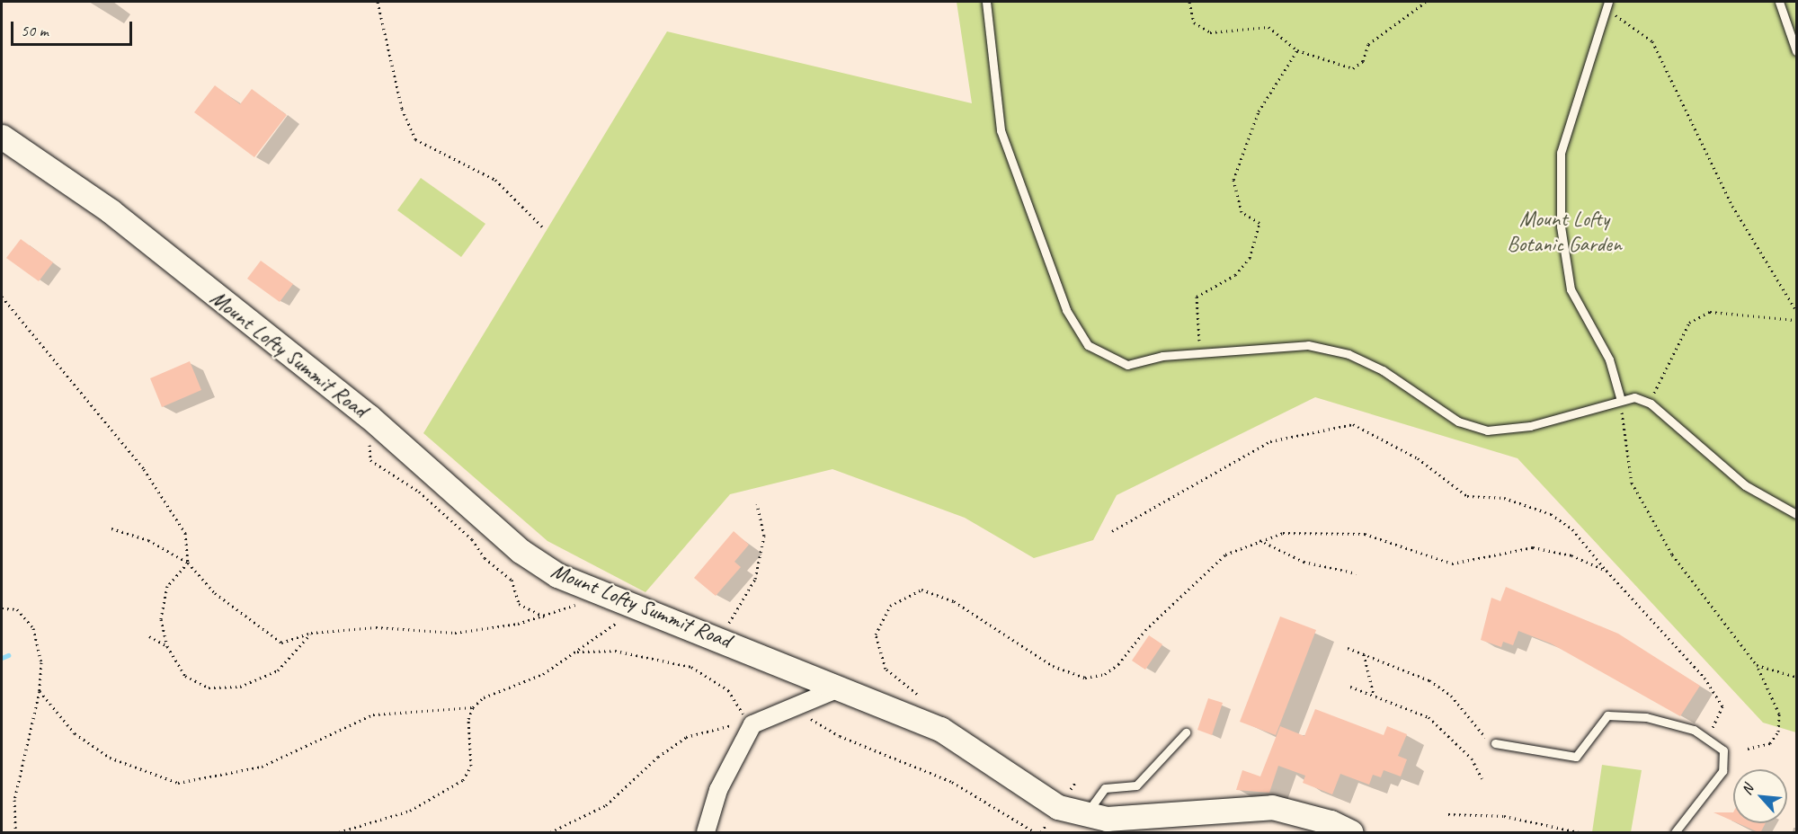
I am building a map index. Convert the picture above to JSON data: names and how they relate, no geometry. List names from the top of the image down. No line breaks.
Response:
{"streets":{"main road":["Mount Lofty Summit Road"]},"parks":["Mount Lofty Botanic Garden"],"scale_bar":"50 m","north":"top left"}
